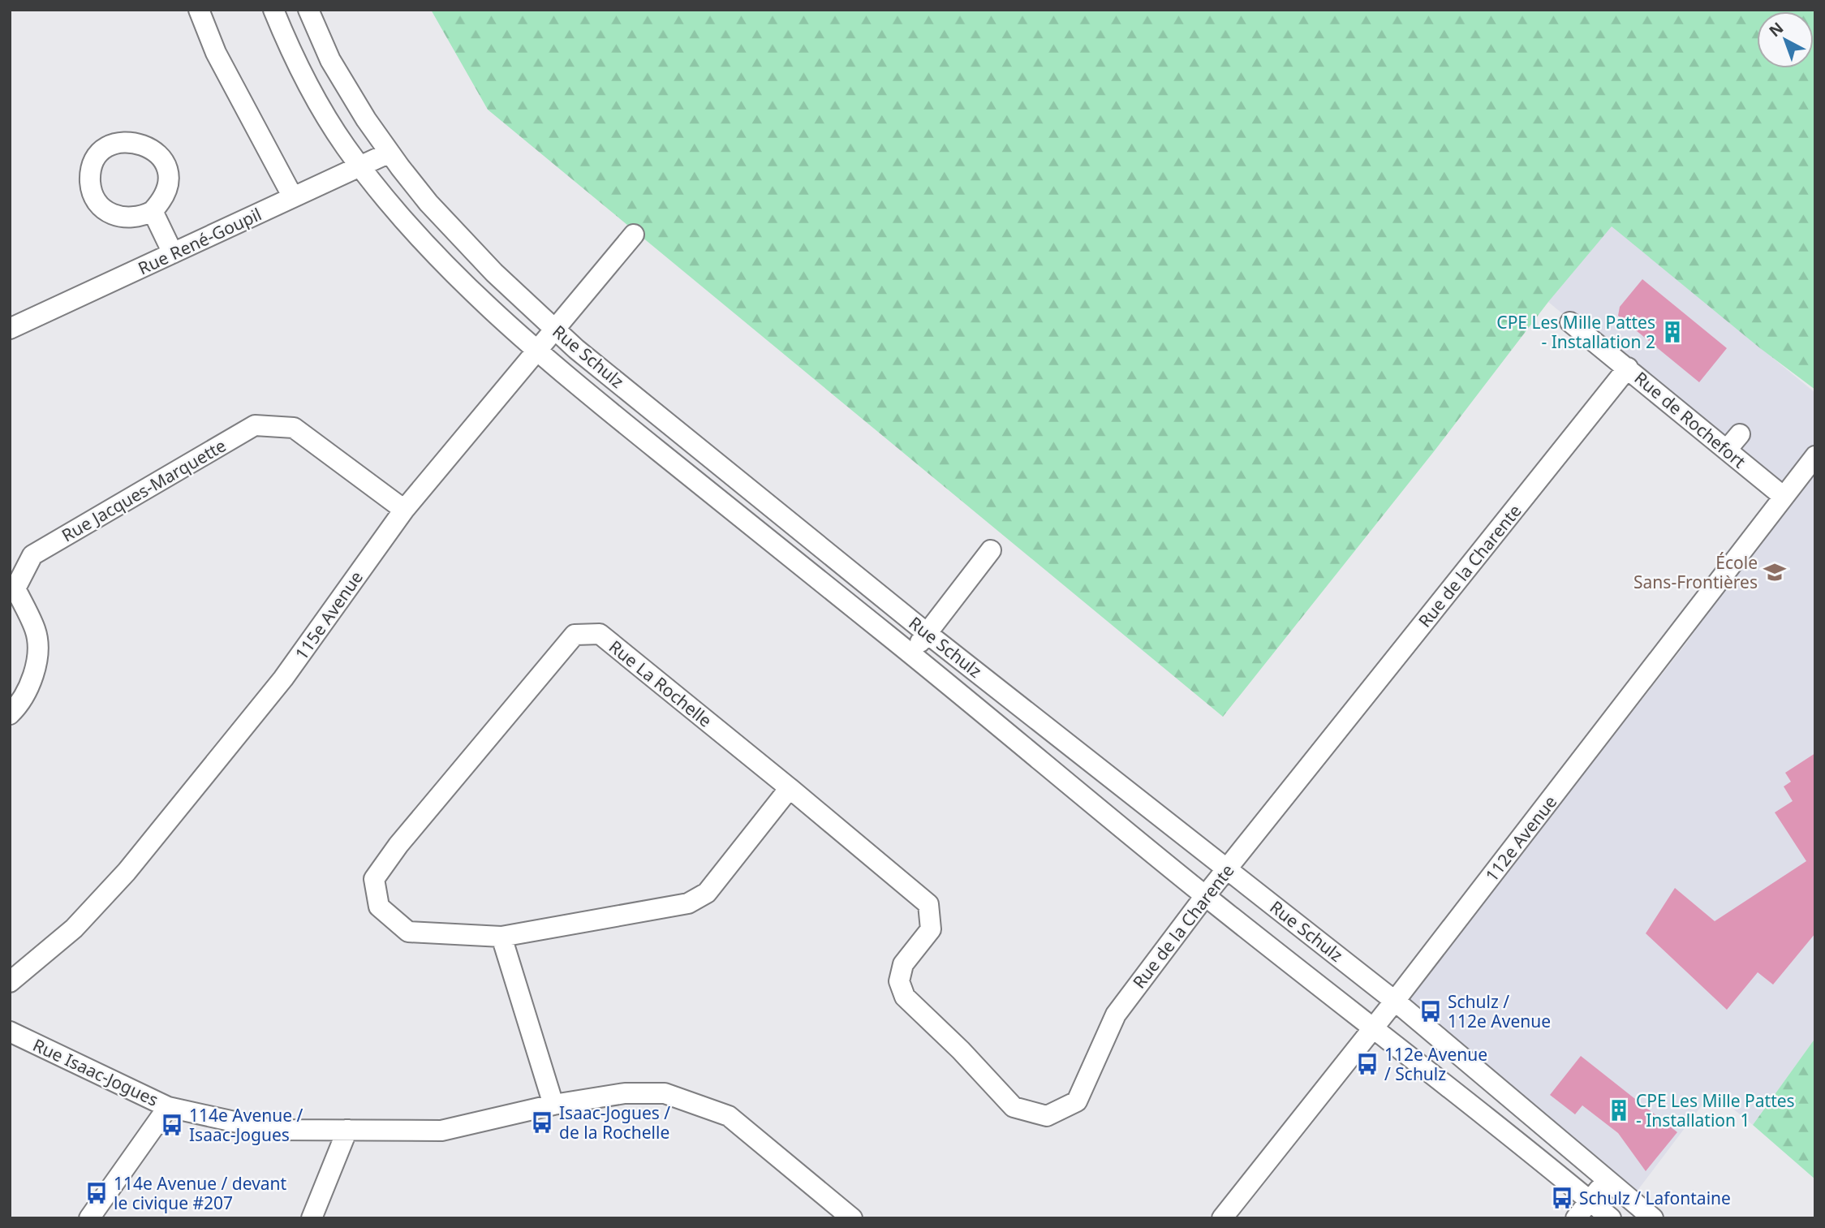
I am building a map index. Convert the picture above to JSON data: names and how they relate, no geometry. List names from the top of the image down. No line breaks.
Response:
{"streets":{"street":["Rue René-Goupil","Rue Schulz","Rue de Rochefort","Rue Jacques-Marquette","Rue de la Charente","115e Avenue","Rue La Rochelle","112e Avenue","Rue Isaac-Jogues"]},"crossings":[["Rue René-Goupil","Rue Schulz"],["Rue Schulz","Rue de la Charente"],["Rue Schulz","115e Avenue"],["Rue Schulz","112e Avenue"],["Rue de Rochefort","Rue de la Charente"],["Rue de Rochefort","112e Avenue"],["Rue Jacques-Marquette","115e Avenue"],["Rue de la Charente","Rue La Rochelle"]],"places":{"building":["CPE Les Mille Pattes - Installation 2","CPE Les Mille Pattes - Installation 1"],"school or university":["École Sans-Frontières"],"bus stop":["Schulz / 112e Avenue","112e Avenue / Schulz","Isaac-Jogues / de la Rochelle","114e Avenue / Isaac-Jogues","114e Avenue / devant le civique #207","Schulz / Lafontaine"]},"north":"top left"}
